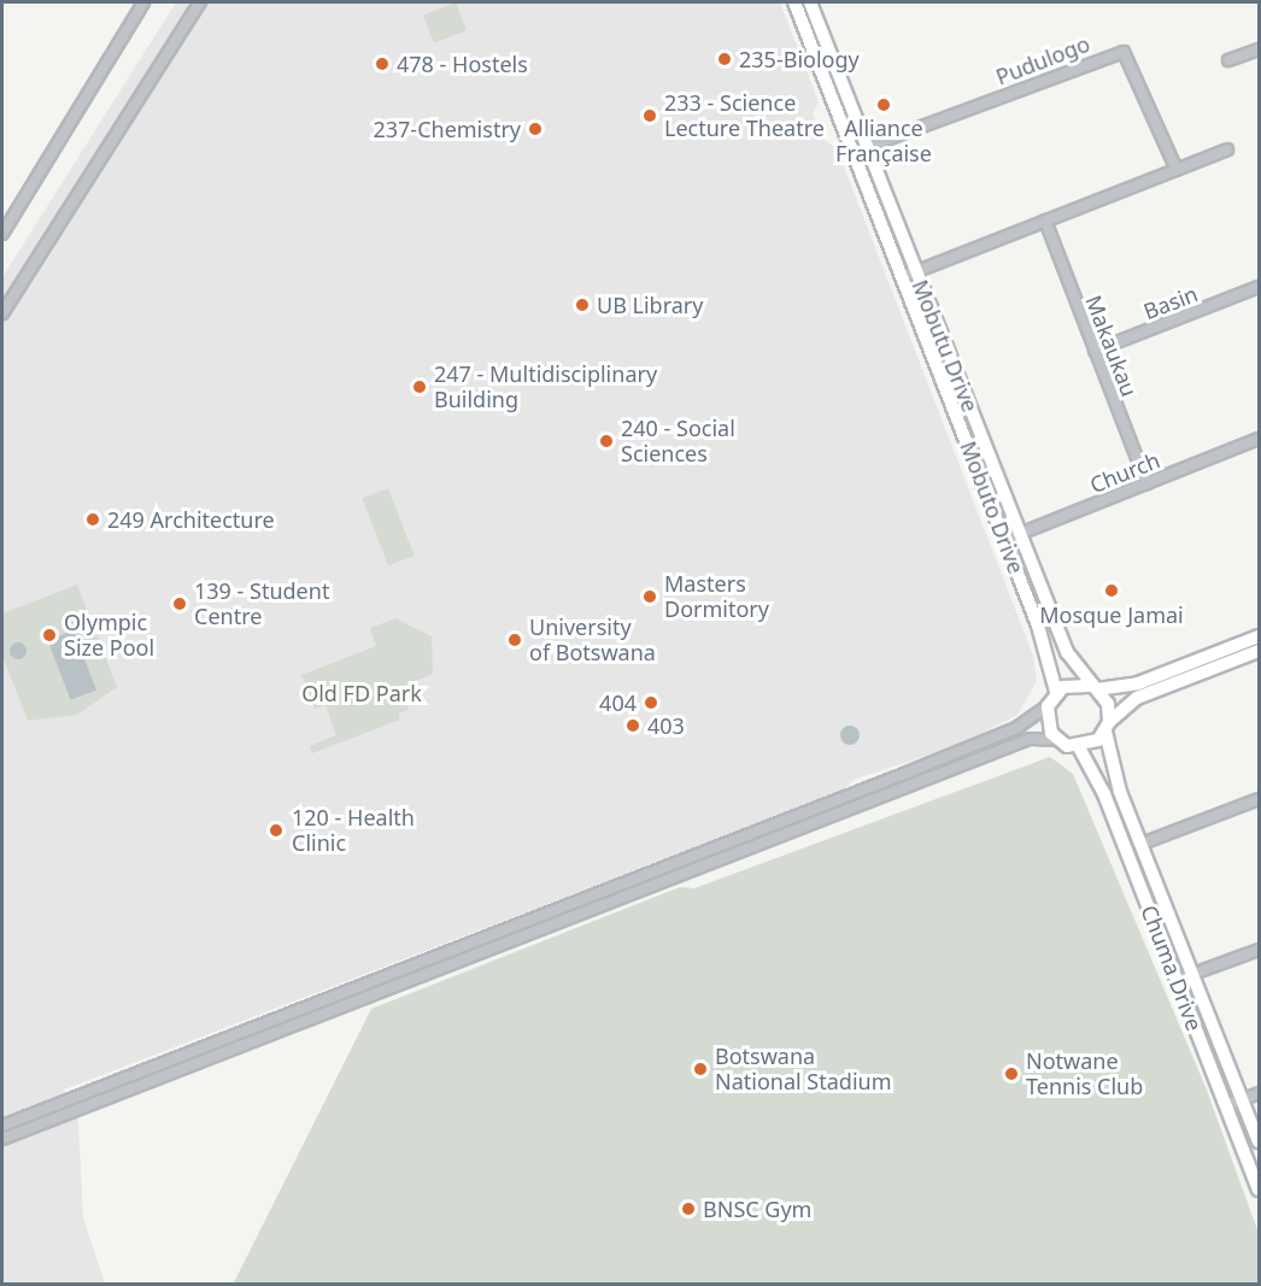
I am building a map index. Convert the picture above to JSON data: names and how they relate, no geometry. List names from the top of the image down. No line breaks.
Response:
{"streets":{"main road":["Mobutu Drive","Mobuto Drive","Chuma Drive"],"street":["Pudulogo","Basin","Makaukau","Church"]},"crossings":[["Pudulogo","Mobutu Drive"],["Pudulogo","Mobuto Drive"],["Basin","Makaukau"],["Mobutu Drive","Church"],["Mobutu Drive","Mobuto Drive"],["Mobutu Drive","Chuma Drive"],["Makaukau","Church"],["Church","Mobuto Drive"],["Mobuto Drive","Chuma Drive"]],"parks":["Old FD Park"],"places":["235-Biology","478 - Hostels","Alliance Française","233 - Science Lecture Theatre","237-Chemistry","UB Library","247 - Multidisciplinary Building","240 - Social Sciences","249 Architecture","Mosque Jamai","Masters Dormitory","139 - Student Centre","Olympic Size Pool","University of Botswana","404","403","120 - Health Clinic","Botswana National Stadium","Notwane Tennis Club","BNSC Gym"]}
